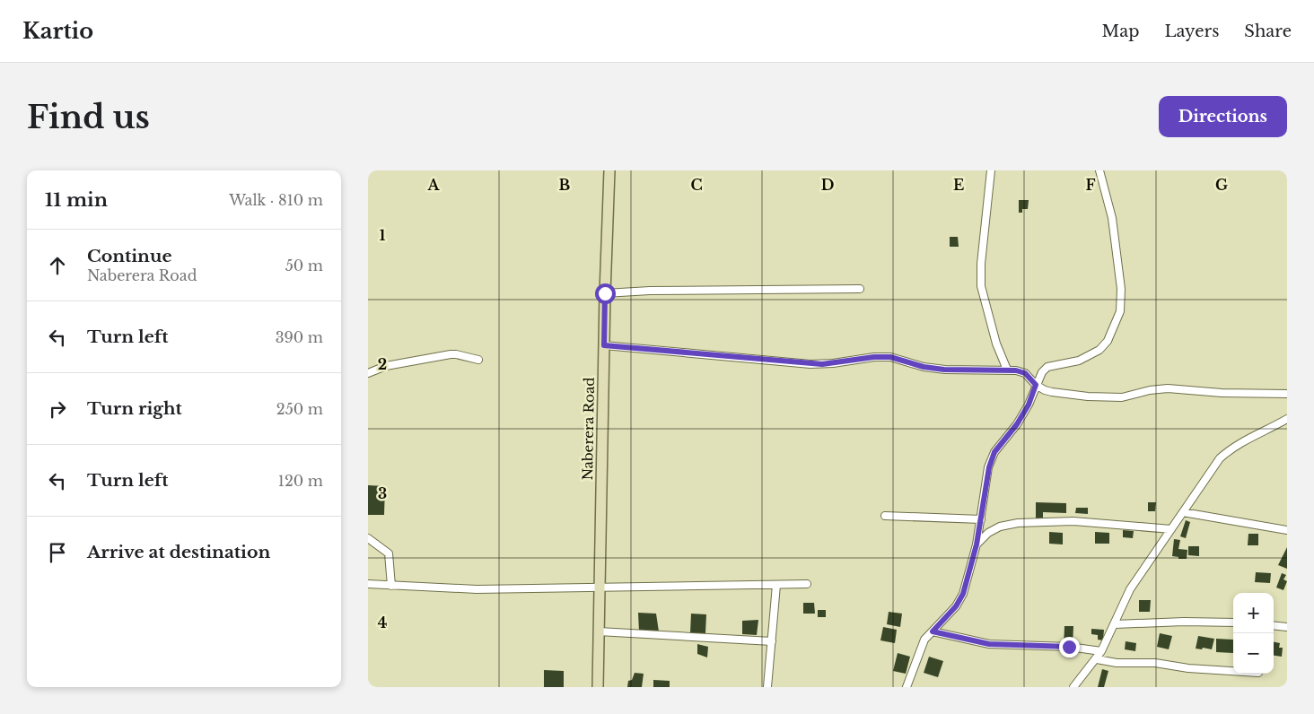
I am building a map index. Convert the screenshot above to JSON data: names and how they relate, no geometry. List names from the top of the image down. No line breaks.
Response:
{"streets":{"street":["Naberera Road"]},"page":{"header":"Kartio","nav":["Map","Layers","Share"],"buttons":"Directions","title":"Find us","heading":["11 min","Walk · 810 m"],"list":[["Continue","Naberera Road","50 m"],["Turn left","390 m"],["Turn right","250 m"],["Turn left","120 m"],"Arrive at destination"],"map_buttons":["+","−"]},"grid":{"columns":["A","B","C","D","E","F","G"],"rows":["1","2","3","4"]}}
